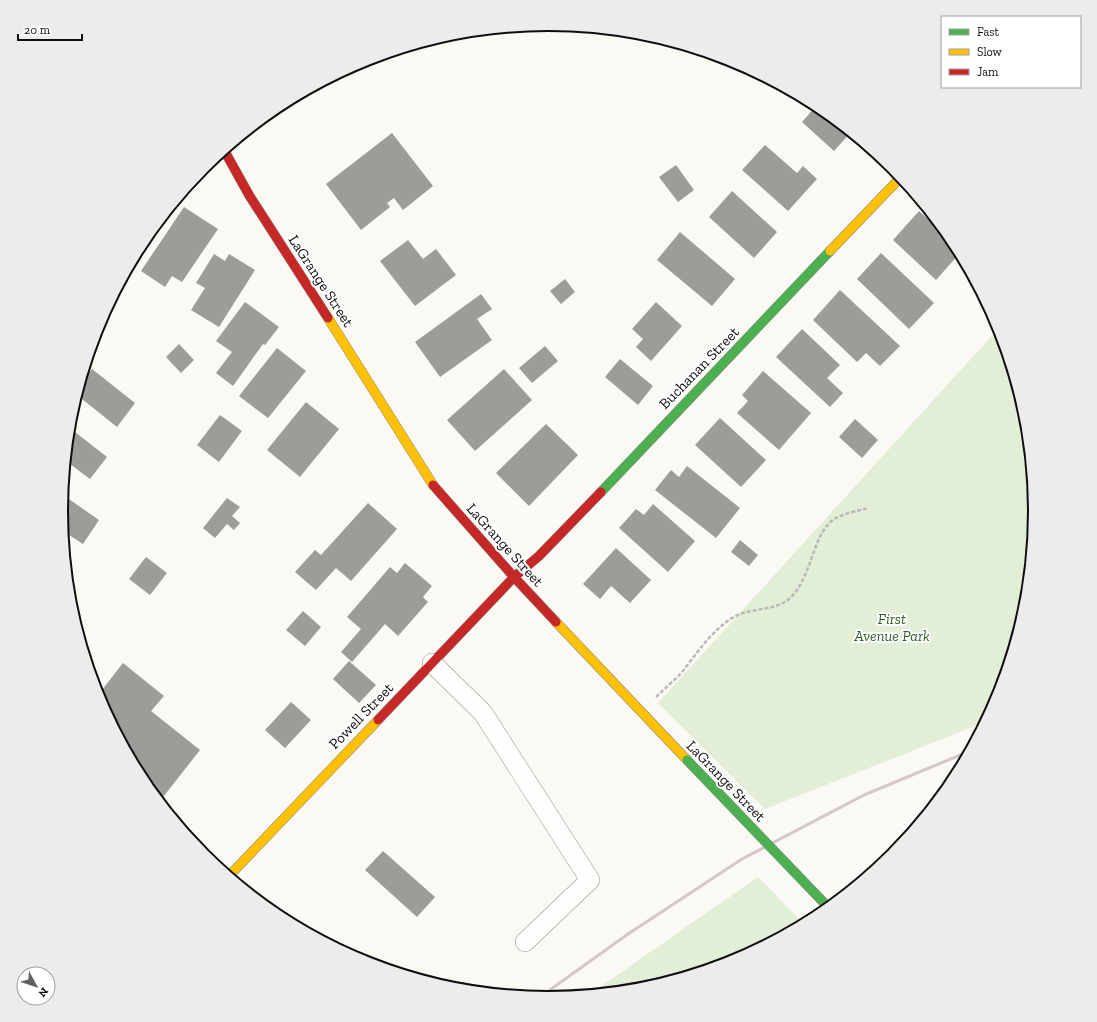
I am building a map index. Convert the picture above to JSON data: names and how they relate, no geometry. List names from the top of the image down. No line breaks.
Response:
{"streets":{"street":["LaGrange Street","Buchanan Street","Powell Street"]},"crossings":[["LaGrange Street","Buchanan Street"],["LaGrange Street","Powell Street"],["Buchanan Street","Powell Street"]],"parks":["First Avenue Park"],"legend":["Fast","Slow","Jam"],"scale_bar":"20 m","north":"bottom right"}
